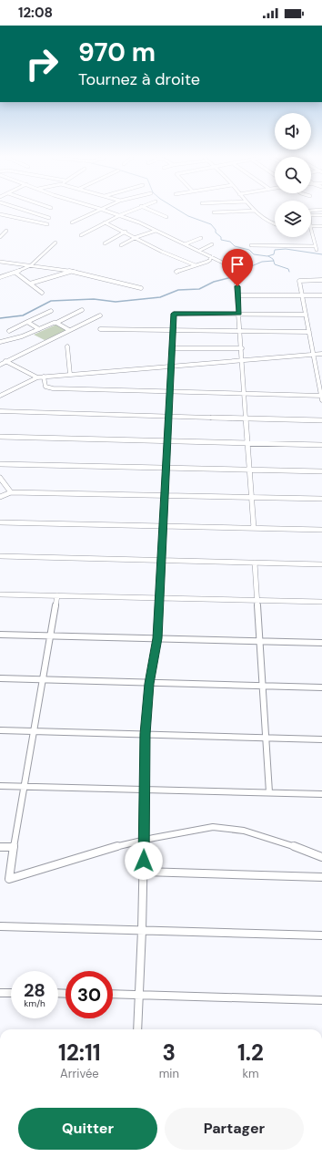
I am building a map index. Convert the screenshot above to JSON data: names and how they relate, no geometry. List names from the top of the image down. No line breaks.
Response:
{"page":{"status":"12:08","turn":["970 m","Tournez à droite"],"speed":"28 km/h","limit":"30","eta":["12:11","Arrivée","3","min","1.2","km"],"buttons":["Quitter","Partager"]}}
